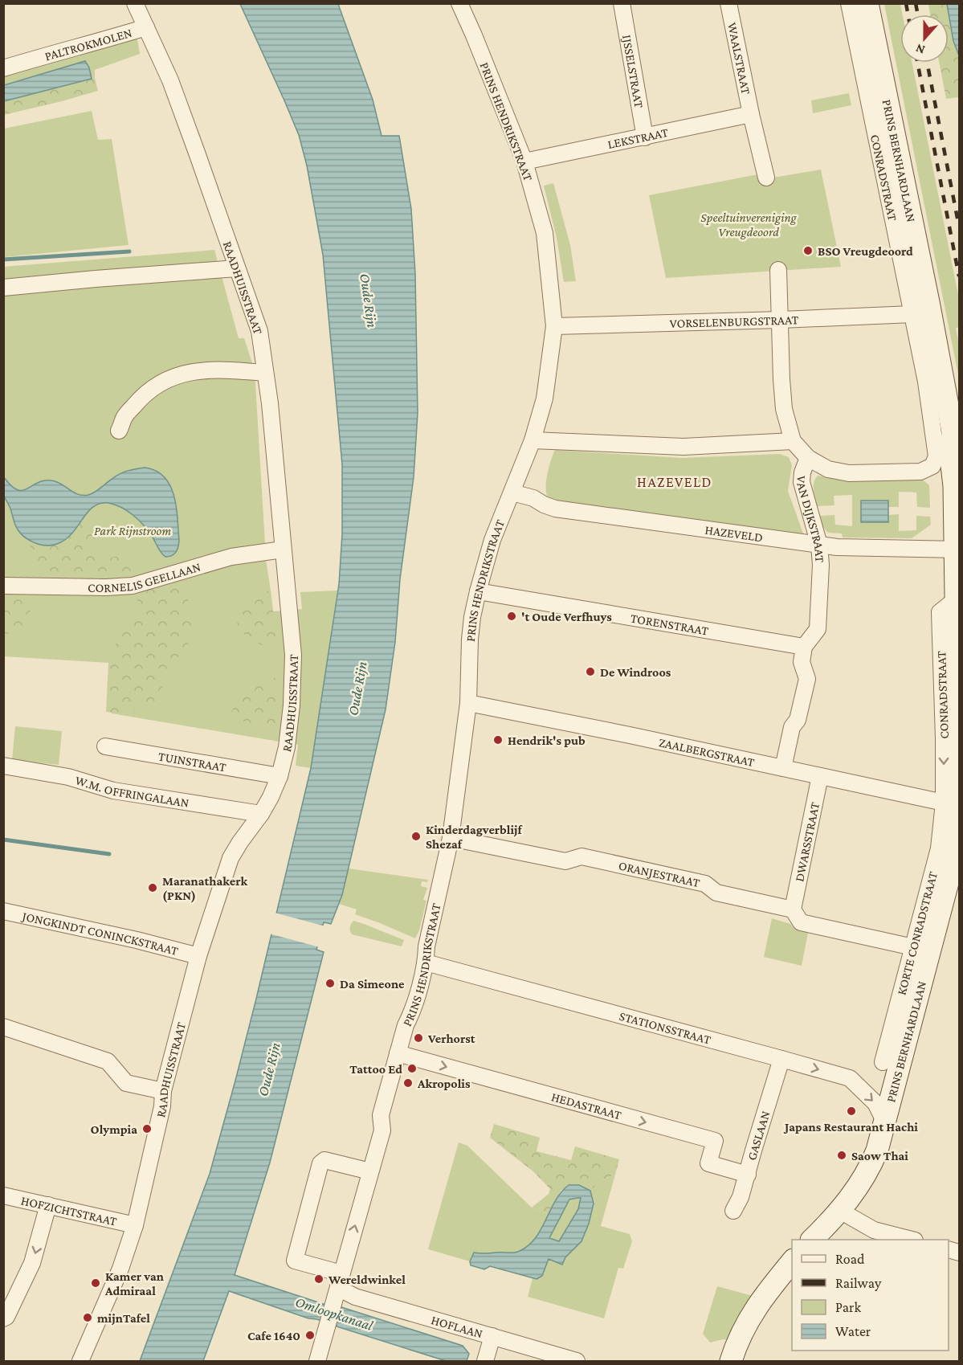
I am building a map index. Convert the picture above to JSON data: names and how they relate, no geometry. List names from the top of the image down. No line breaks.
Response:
{"streets":{"main road":["PRINS BERNHARDLAAN"],"street":["PALTROKMOLEN","WAALSTRAAT","IJSSELSTRAAT","PRINS HENDRIKSTRAAT","LEKSTRAAT","CONRADSTRAAT","RAADHUISSTRAAT","VORSELENBURGSTRAAT","VAN DIJKSTRAAT","HAZEVELD","CORNELIS GEELLAAN","TORENSTRAAT","ZAALBERGSTRAAT","TUINSTRAAT","W.M. OFFRINGALAAN","DWARSSTRAAT","ORANJESTRAAT","JONGKINDT CONINCKSTRAAT","KORTE CONRADSTRAAT","STATIONSSTRAAT","HEDASTRAAT","GASLAAN","HOFZICHTSTRAAT","HOFLAAN"]},"crossings":[["PALTROKMOLEN","RAADHUISSTRAAT"],["WAALSTRAAT","LEKSTRAAT"],["IJSSELSTRAAT","LEKSTRAAT"],["PRINS HENDRIKSTRAAT","LEKSTRAAT"],["PRINS HENDRIKSTRAAT","VORSELENBURGSTRAAT"],["PRINS HENDRIKSTRAAT","HAZEVELD"],["PRINS HENDRIKSTRAAT","TORENSTRAAT"],["PRINS HENDRIKSTRAAT","ZAALBERGSTRAAT"],["PRINS HENDRIKSTRAAT","ORANJESTRAAT"],["PRINS HENDRIKSTRAAT","STATIONSSTRAAT"],["PRINS HENDRIKSTRAAT","HEDASTRAAT"],["PRINS HENDRIKSTRAAT","HOFLAAN"],["PRINS BERNHARDLAAN","HAZEVELD"],["PRINS BERNHARDLAAN","ZAALBERGSTRAAT"],["PRINS BERNHARDLAAN","KORTE CONRADSTRAAT"],["PRINS BERNHARDLAAN","STATIONSSTRAAT"],["CONRADSTRAAT","VORSELENBURGSTRAAT"],["CONRADSTRAAT","VAN DIJKSTRAAT"],["RAADHUISSTRAAT","CORNELIS GEELLAAN"],["RAADHUISSTRAAT","TUINSTRAAT"],["RAADHUISSTRAAT","W.M. OFFRINGALAAN"],["RAADHUISSTRAAT","JONGKINDT CONINCKSTRAAT"],["RAADHUISSTRAAT","HOFZICHTSTRAAT"],["VORSELENBURGSTRAAT","VAN DIJKSTRAAT"],["VAN DIJKSTRAAT","HAZEVELD"],["VAN DIJKSTRAAT","TORENSTRAAT"],["ZAALBERGSTRAAT","DWARSSTRAAT"],["ZAALBERGSTRAAT","KORTE CONRADSTRAAT"],["DWARSSTRAAT","ORANJESTRAAT"],["ORANJESTRAAT","KORTE CONRADSTRAAT"],["STATIONSSTRAAT","GASLAAN"],["HEDASTRAAT","GASLAAN"]],"one_way":["HEDASTRAAT"],"districts":["HAZEVELD"],"water":["Oude Rijn","Omloopkanaal"],"parks":["Speeltuinvereniging Vreugdeoord","Park Rijnstroom"],"places":["BSO Vreugdeoord","'t Oude Verfhuys","De Windroos","Hendrik's pub","Kinderdagverblijf Shezaf","Maranathakerk (PKN)","Da Simeone","Verhorst","Tattoo Ed","Akropolis","Japans Restaurant Hachi","Olympia","Saow Thai","Wereldwinkel","Kamer van Admiraal","mijnTafel","Cafe 1640"],"legend":["Road","Railway","Park","Water"],"north":"bottom"}
